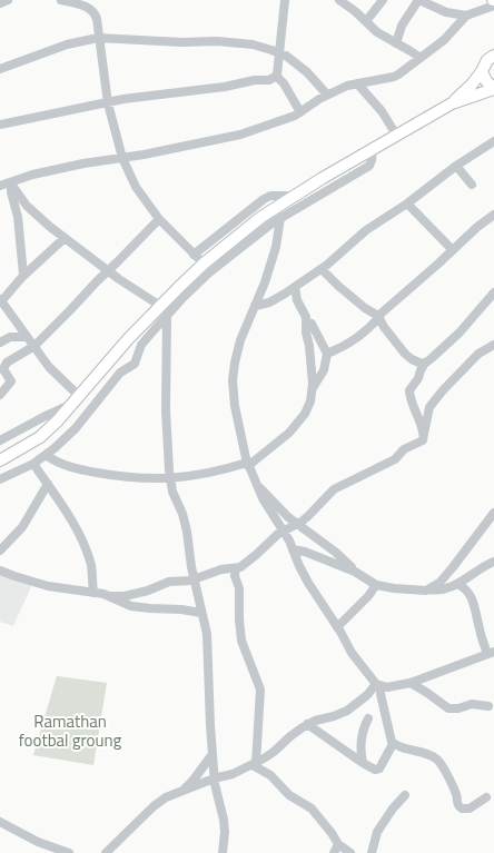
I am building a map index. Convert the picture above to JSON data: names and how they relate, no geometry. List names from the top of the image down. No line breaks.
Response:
{"parks":["Ramathan footbal groung"]}
